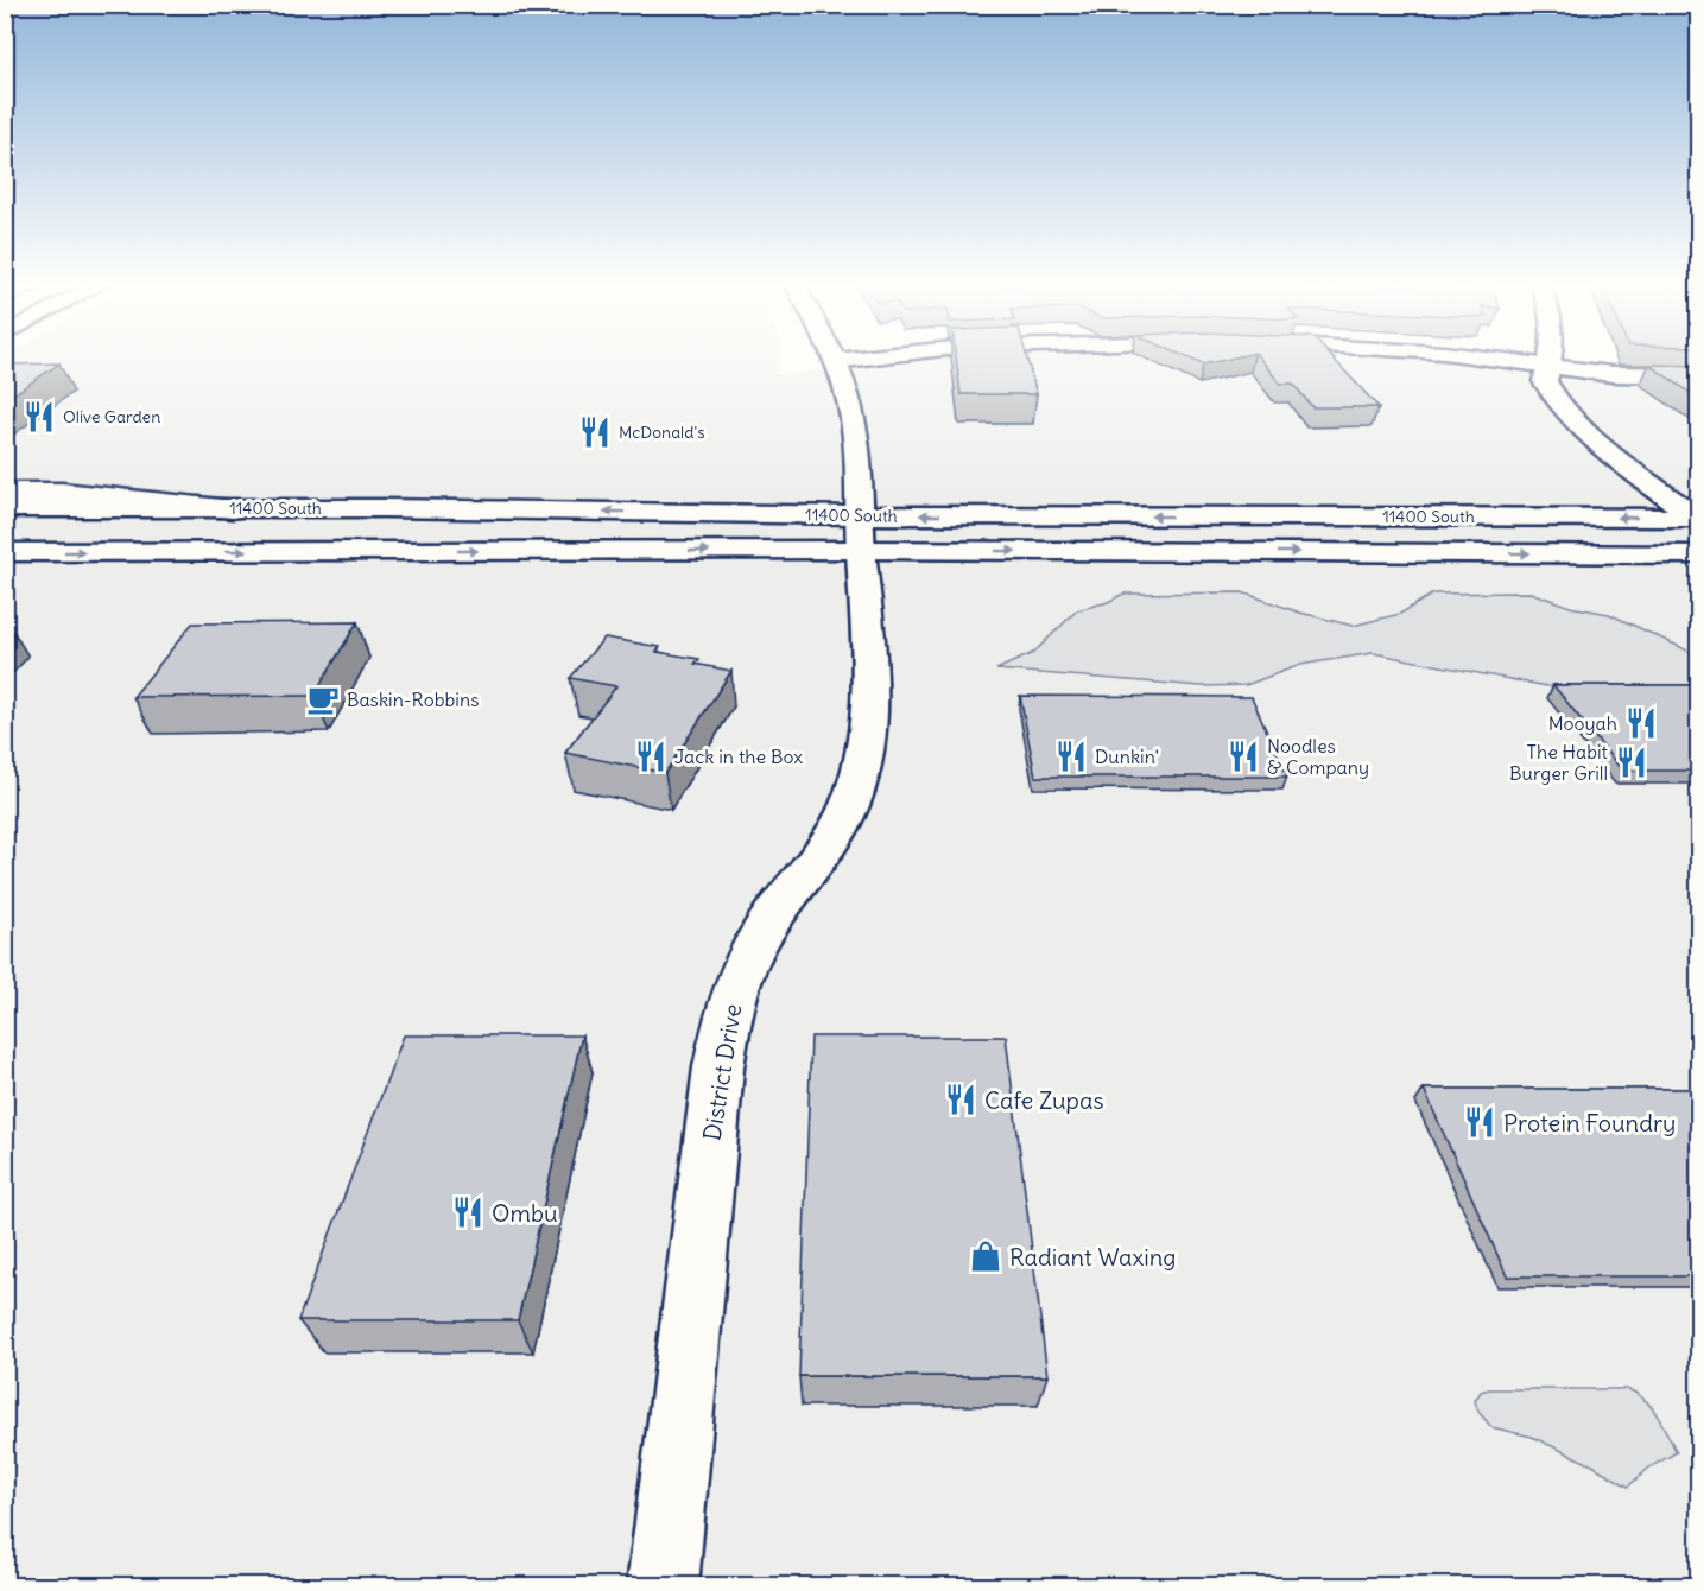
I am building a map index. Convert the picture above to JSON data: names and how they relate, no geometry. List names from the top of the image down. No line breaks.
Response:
{"streets":{"main road":["11400 South","District Drive"]},"crossings":[["11400 South","District Drive"]],"places":{"restaurant":["Olive Garden","McDonald's","Mooyah","Jack in the Box","Dunkin'","Noodles & Company","The Habit Burger Grill","Cafe Zupas","Protein Foundry","Ombu"],"cafe":["Baskin-Robbins"],"shop":["Radiant Waxing"]}}
